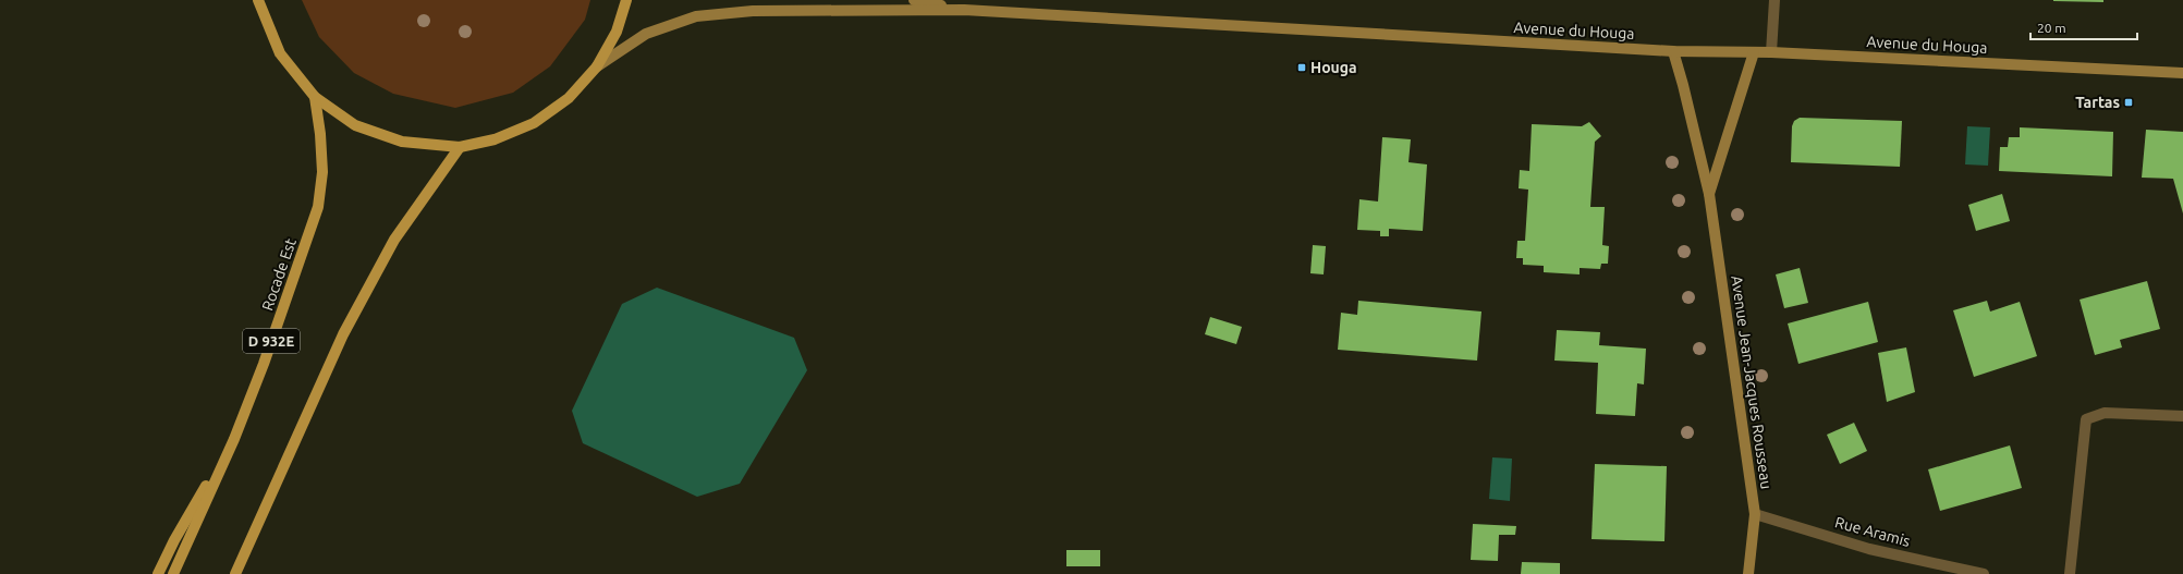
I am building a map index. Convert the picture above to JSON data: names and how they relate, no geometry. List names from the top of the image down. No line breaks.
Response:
{"streets":{"main road":["Avenue du Houga","Rocade Est","D 932E","Avenue Jean-Jacques Rousseau"],"street":["Rue Aramis"]},"crossings":[["Avenue du Houga","Avenue Jean-Jacques Rousseau"],["Avenue Jean-Jacques Rousseau","Rue Aramis"]],"places":{"transit":["Houga","Tartas"]},"scale_bar":"20 m"}
